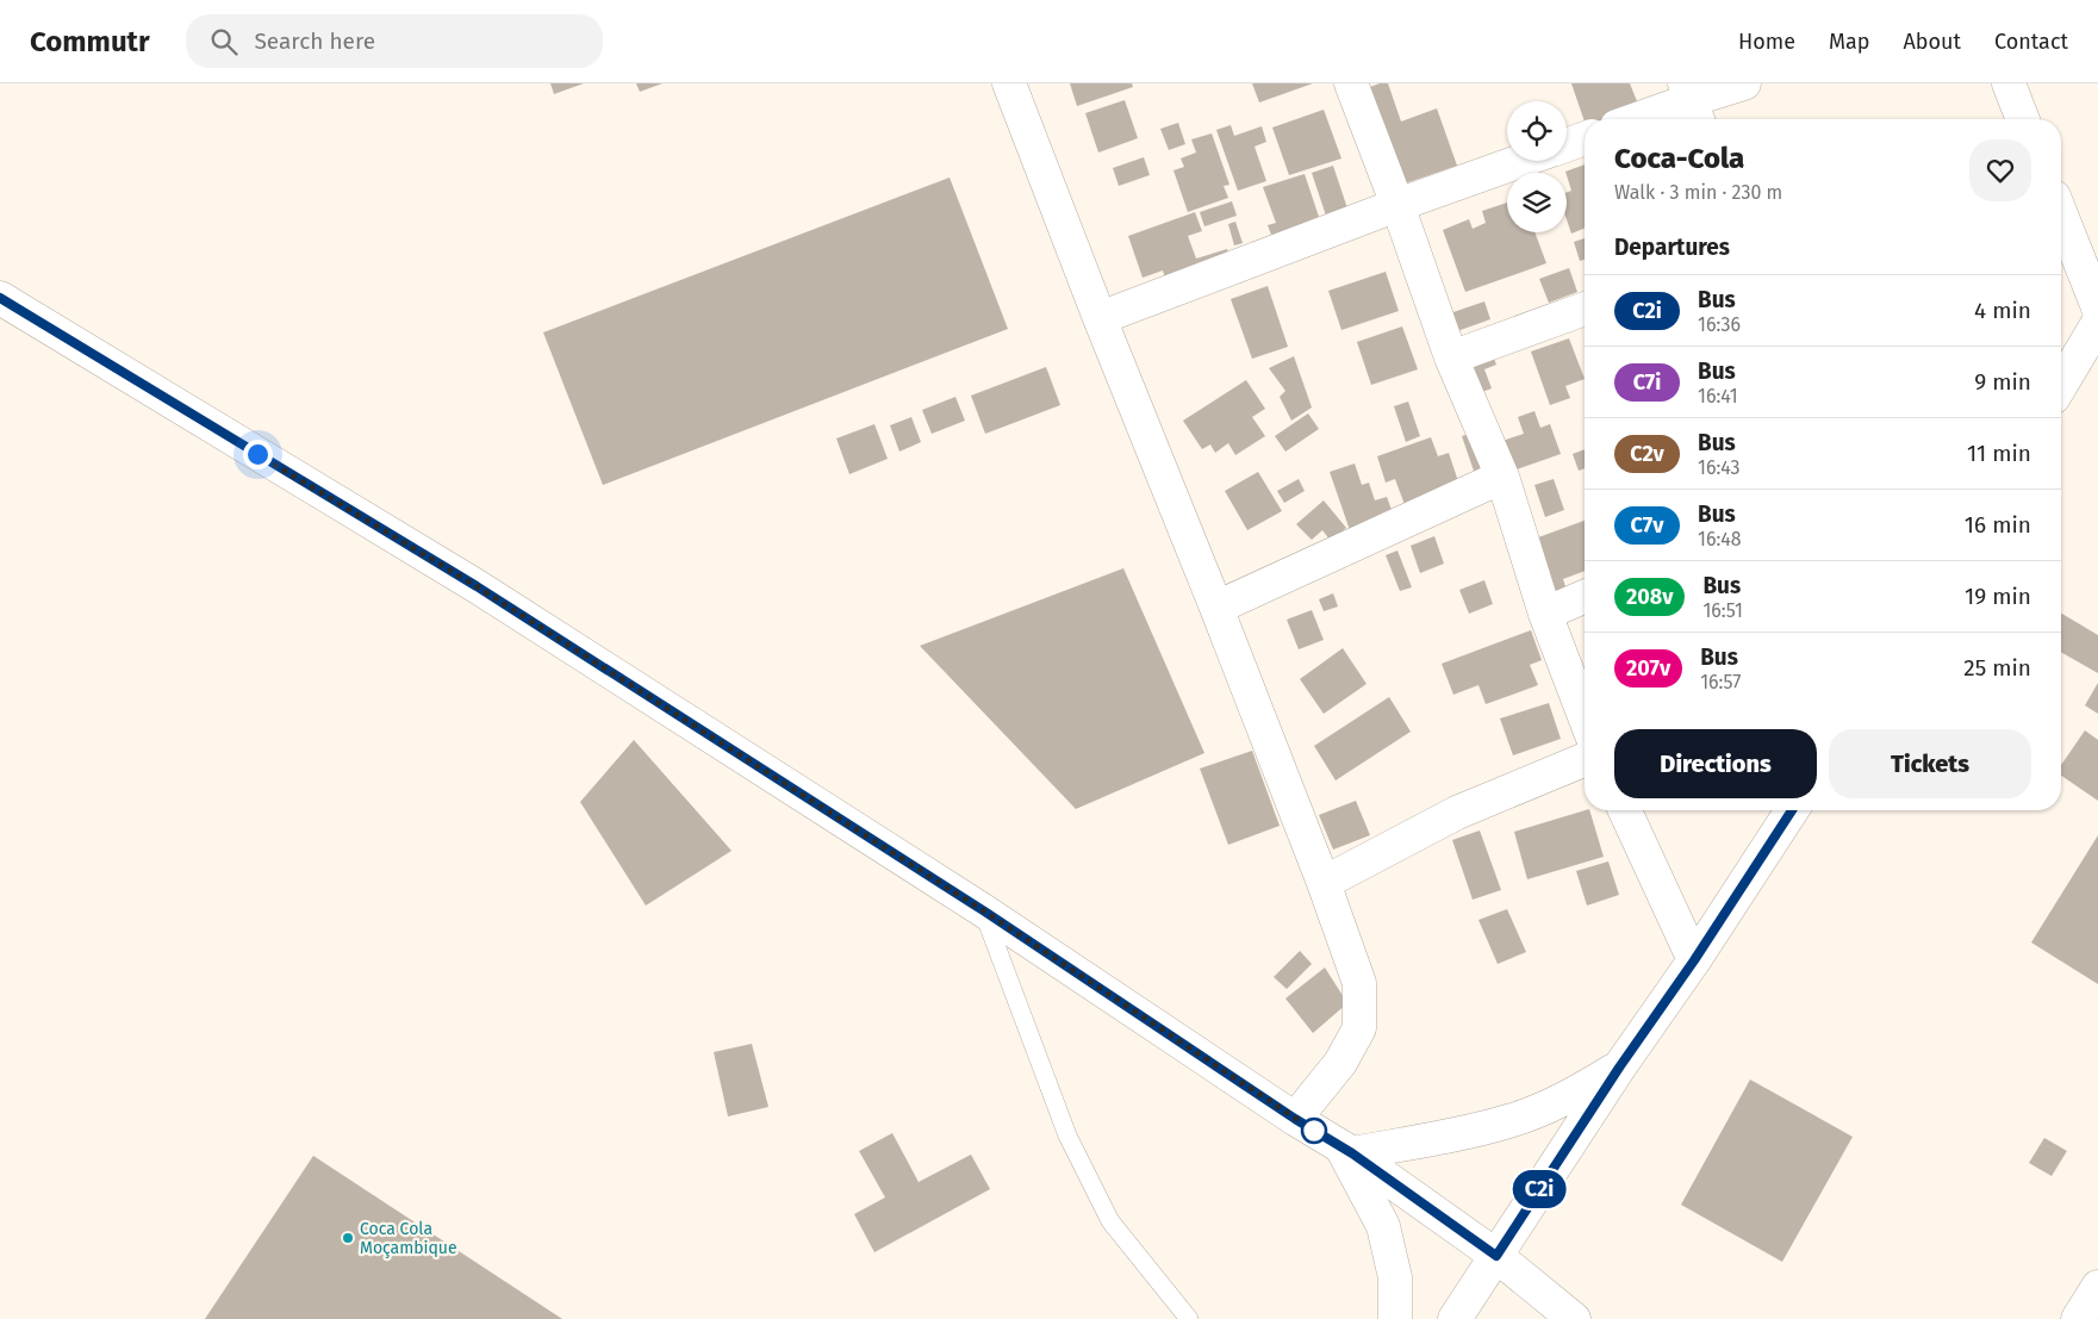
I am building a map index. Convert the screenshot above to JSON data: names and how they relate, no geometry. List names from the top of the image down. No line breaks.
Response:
{"places":["Coca Cola Moçambique"],"lines":["bus line C2i"],"page":{"header":"Commutr","search":"Search here","nav":["Home","Map","About","Contact"],"on_map":"C2i","heading":[["Coca-Cola","Walk · 3 min · 230 m"],"Departures"],"list":[{"mark":"C2i","name":"Bus","note":"16:36","value":"4 min"},{"mark":"C7i","name":"Bus","note":"16:41","value":"9 min"},{"mark":"C2v","name":"Bus","note":"16:43","value":"11 min"},{"mark":"C7v","name":"Bus","note":"16:48","value":"16 min"},{"mark":"208v","name":"Bus","note":"16:51","value":"19 min"},{"mark":"207v","name":"Bus","note":"16:57","value":"25 min"}],"buttons":["Directions","Tickets"]}}
